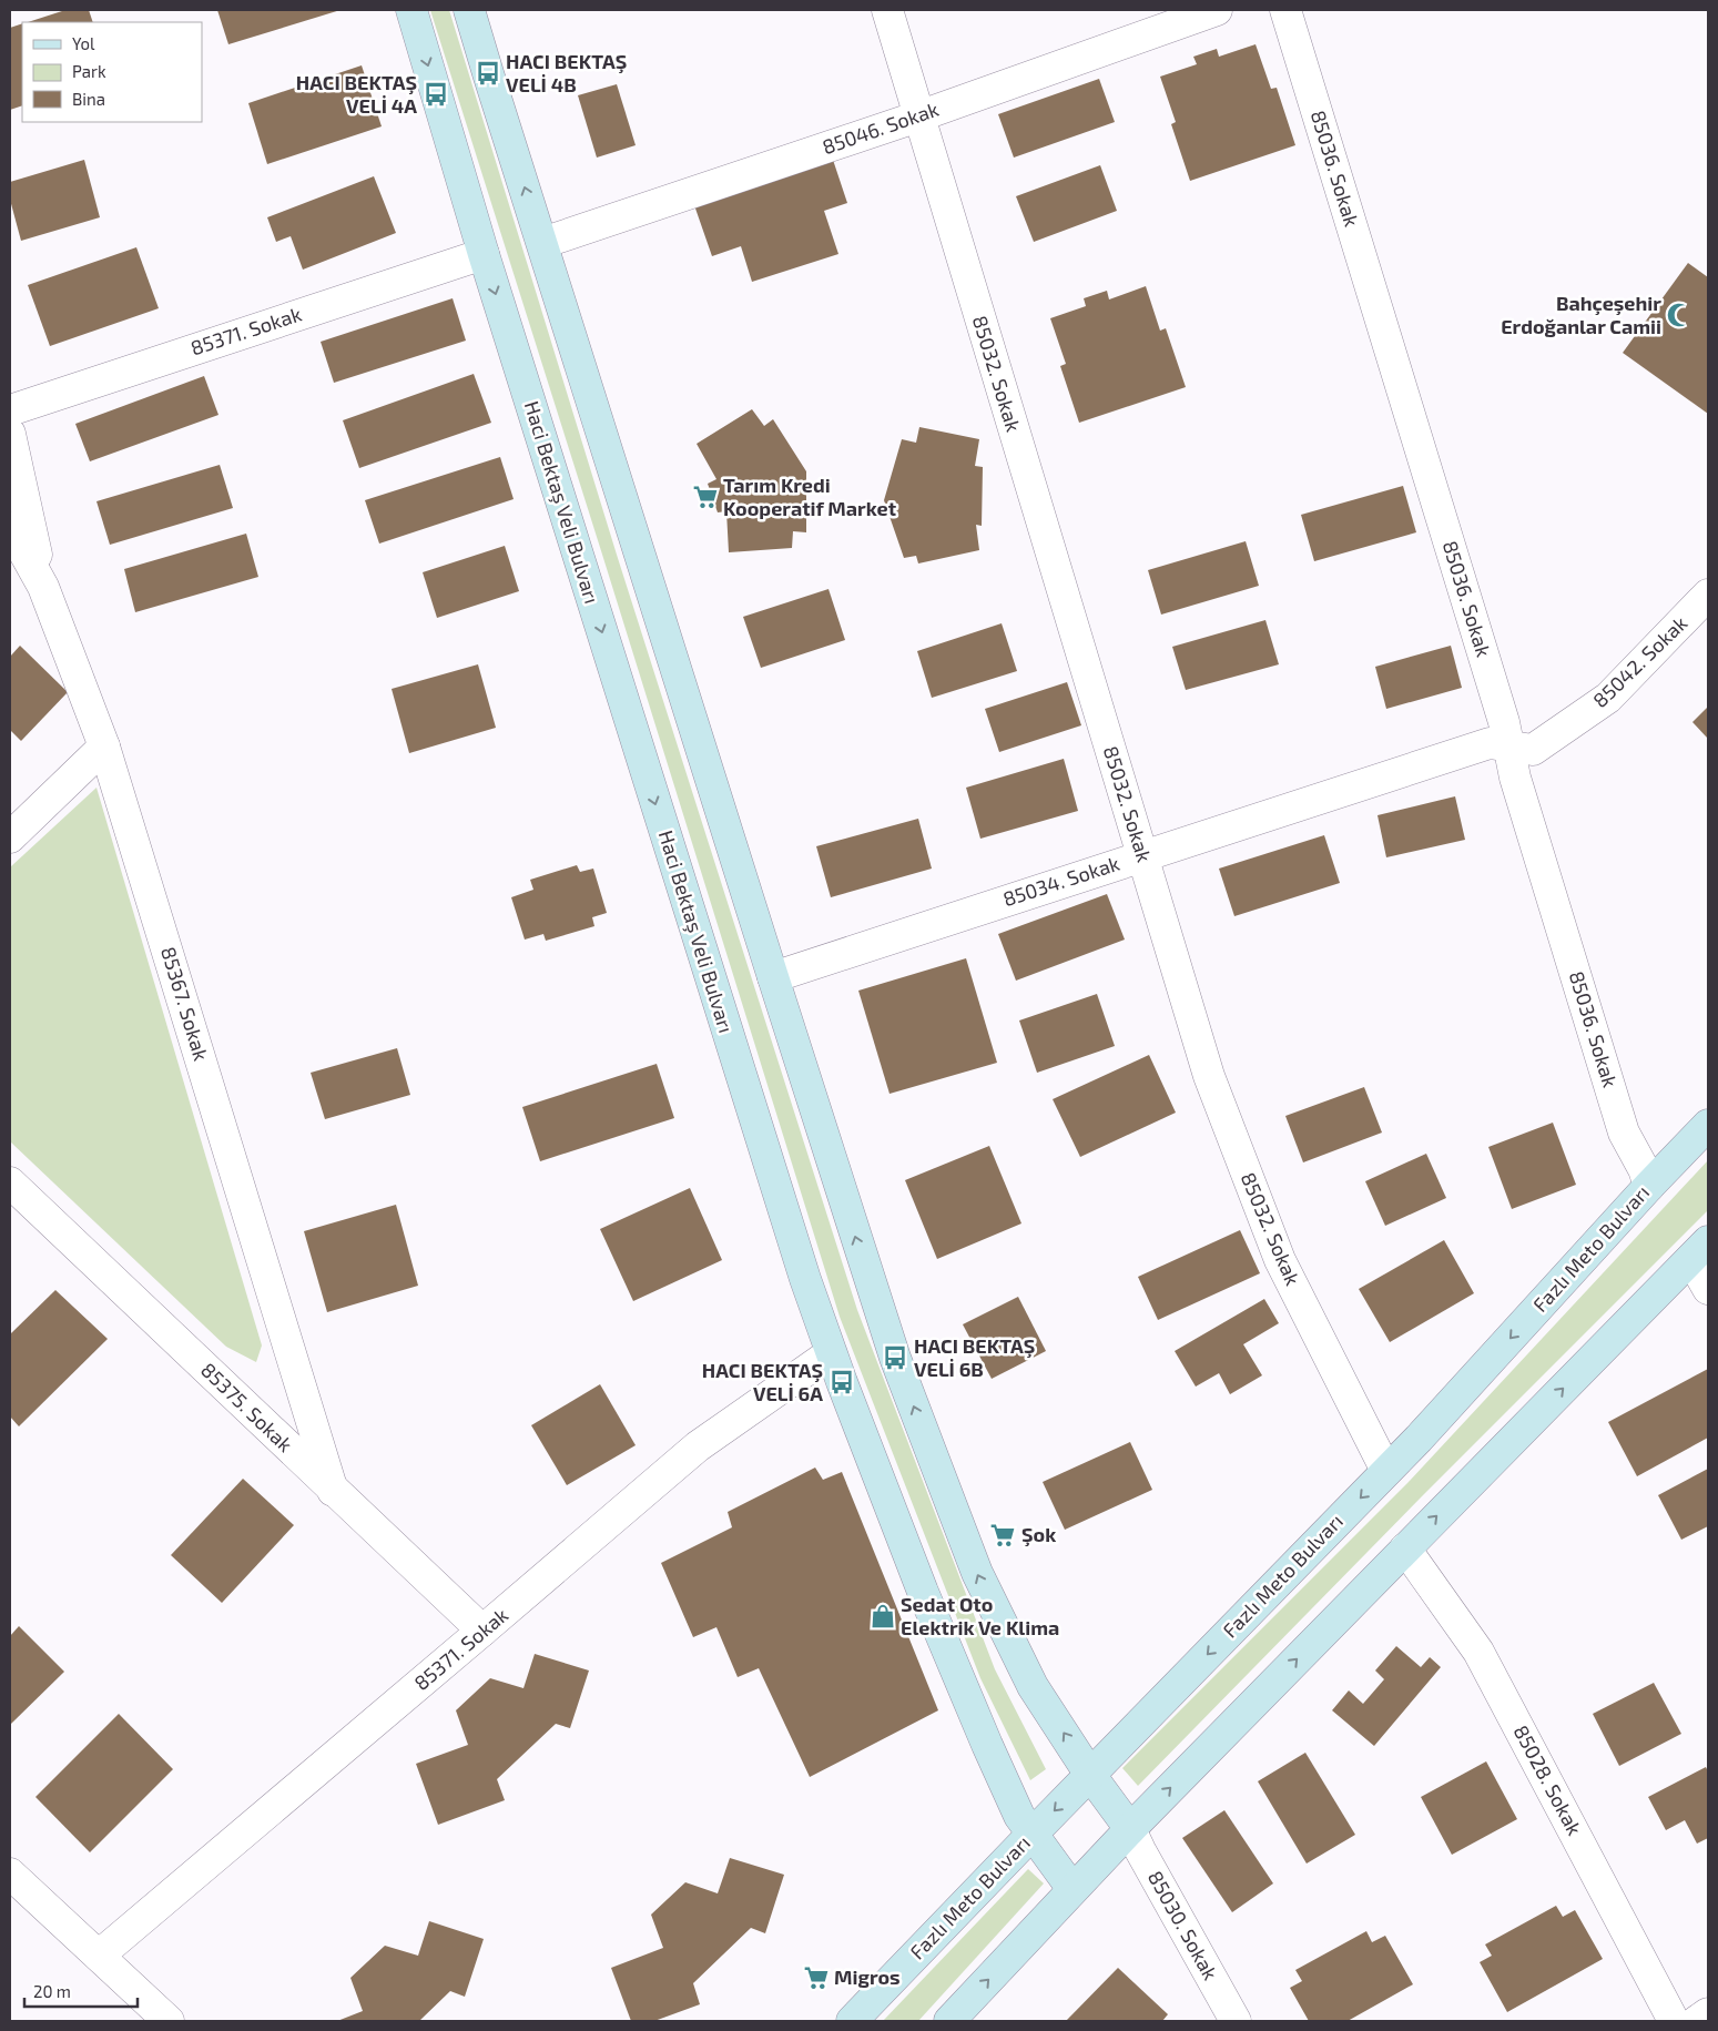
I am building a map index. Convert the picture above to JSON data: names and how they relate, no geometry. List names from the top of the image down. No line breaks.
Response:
{"streets":{"main road":["Haci Bektaş Veli Bulvarı","Fazlı Meto Bulvarı"],"street":["85046. Sokak","85036. Sokak","85371. Sokak","85032. Sokak","85042. Sokak","85034. Sokak","85367. Sokak","85375. Sokak","85028. Sokak","85030. Sokak"]},"crossings":[["85046. Sokak","85032. Sokak"],["85036. Sokak","85042. Sokak"],["85036. Sokak","85034. Sokak"],["85036. Sokak","Fazlı Meto Bulvarı"],["85371. Sokak","Haci Bektaş Veli Bulvarı"],["85371. Sokak","85375. Sokak"],["85032. Sokak","85034. Sokak"],["85032. Sokak","Fazlı Meto Bulvarı"],["Haci Bektaş Veli Bulvarı","Fazlı Meto Bulvarı"],["85042. Sokak","85034. Sokak"],["85367. Sokak","85375. Sokak"]],"places":{"bus stop":["HACI BEKTAŞ VELİ 4B","HACI BEKTAŞ VELİ 4A","HACI BEKTAŞ VELİ 6B","HACI BEKTAŞ VELİ 6A"],"mosque":["Bahçeşehir Erdoğanlar Camii"],"supermarket":["Tarım Kredi Kooperatif Market","Şok","Migros"],"shop":["Sedat Oto Elektrik Ve Klima"]},"legend":["Yol","Park","Bina"],"scale_bar":"20 m"}
